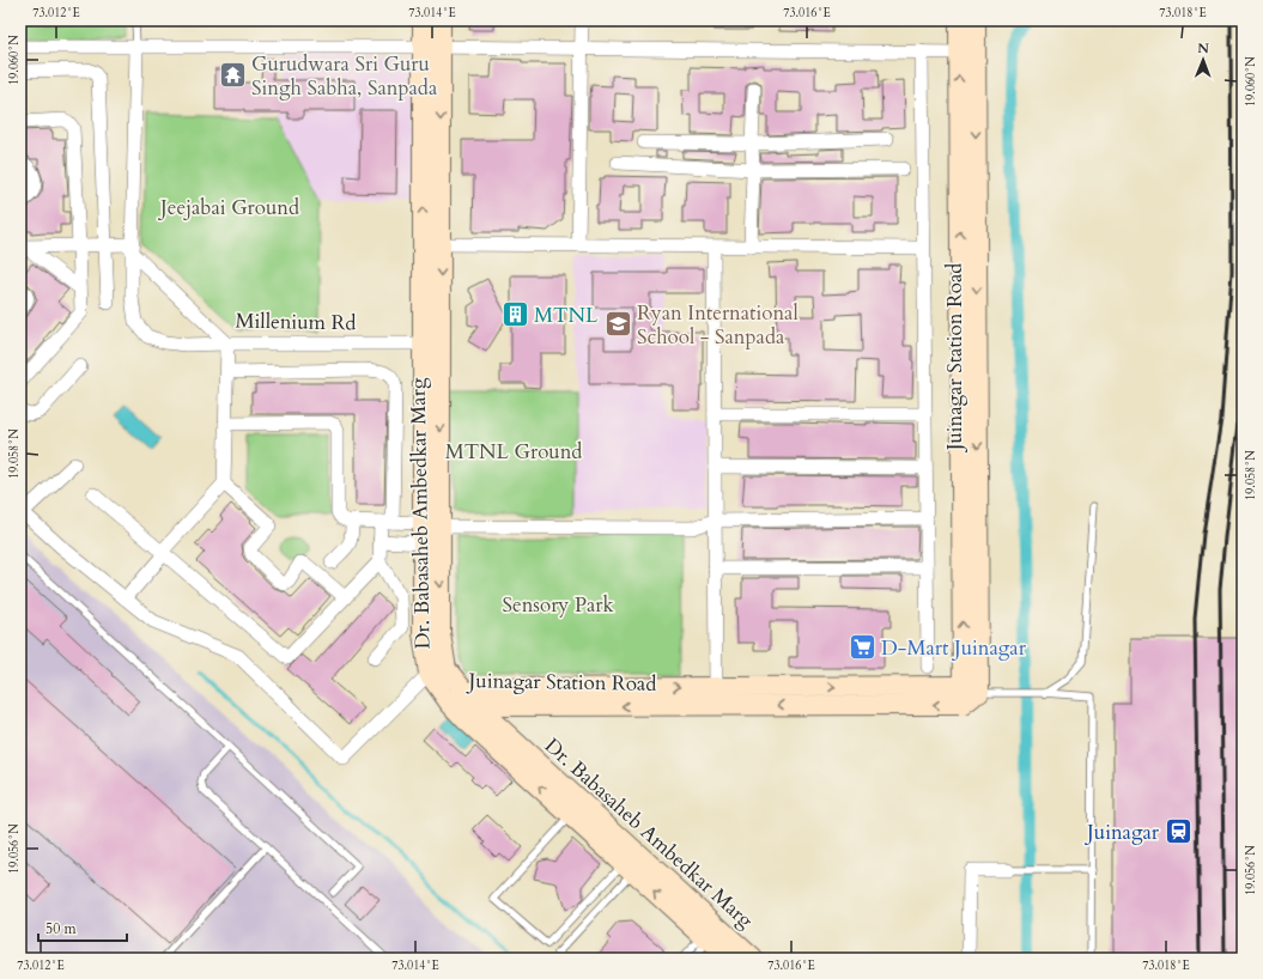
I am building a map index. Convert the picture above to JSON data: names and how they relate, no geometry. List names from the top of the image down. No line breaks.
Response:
{"streets":{"main road":["Juinagar Station Road","Dr. Babasaheb Ambedkar Marg"],"street":["Millenium Rd"]},"crossings":[["Millenium Rd","Dr. Babasaheb Ambedkar Marg"],["Juinagar Station Road","Dr. Babasaheb Ambedkar Marg"]],"parks":["Jeejabai Ground","MTNL Ground","Sensory Park"],"places":{"temple":["Gurudwara Sri Guru Singh Sabha, Sanpada"],"building":["MTNL"],"school or university":["Ryan International School - Sanpada"],"supermarket":["D-Mart Juinagar"],"station":["Juinagar"]},"scale_bar":"50 m","north":"top","coordinates":["73.012°E","73.014°E","73.016°E","73.018°E","19.060°N","19.058°N","19.056°N"]}
